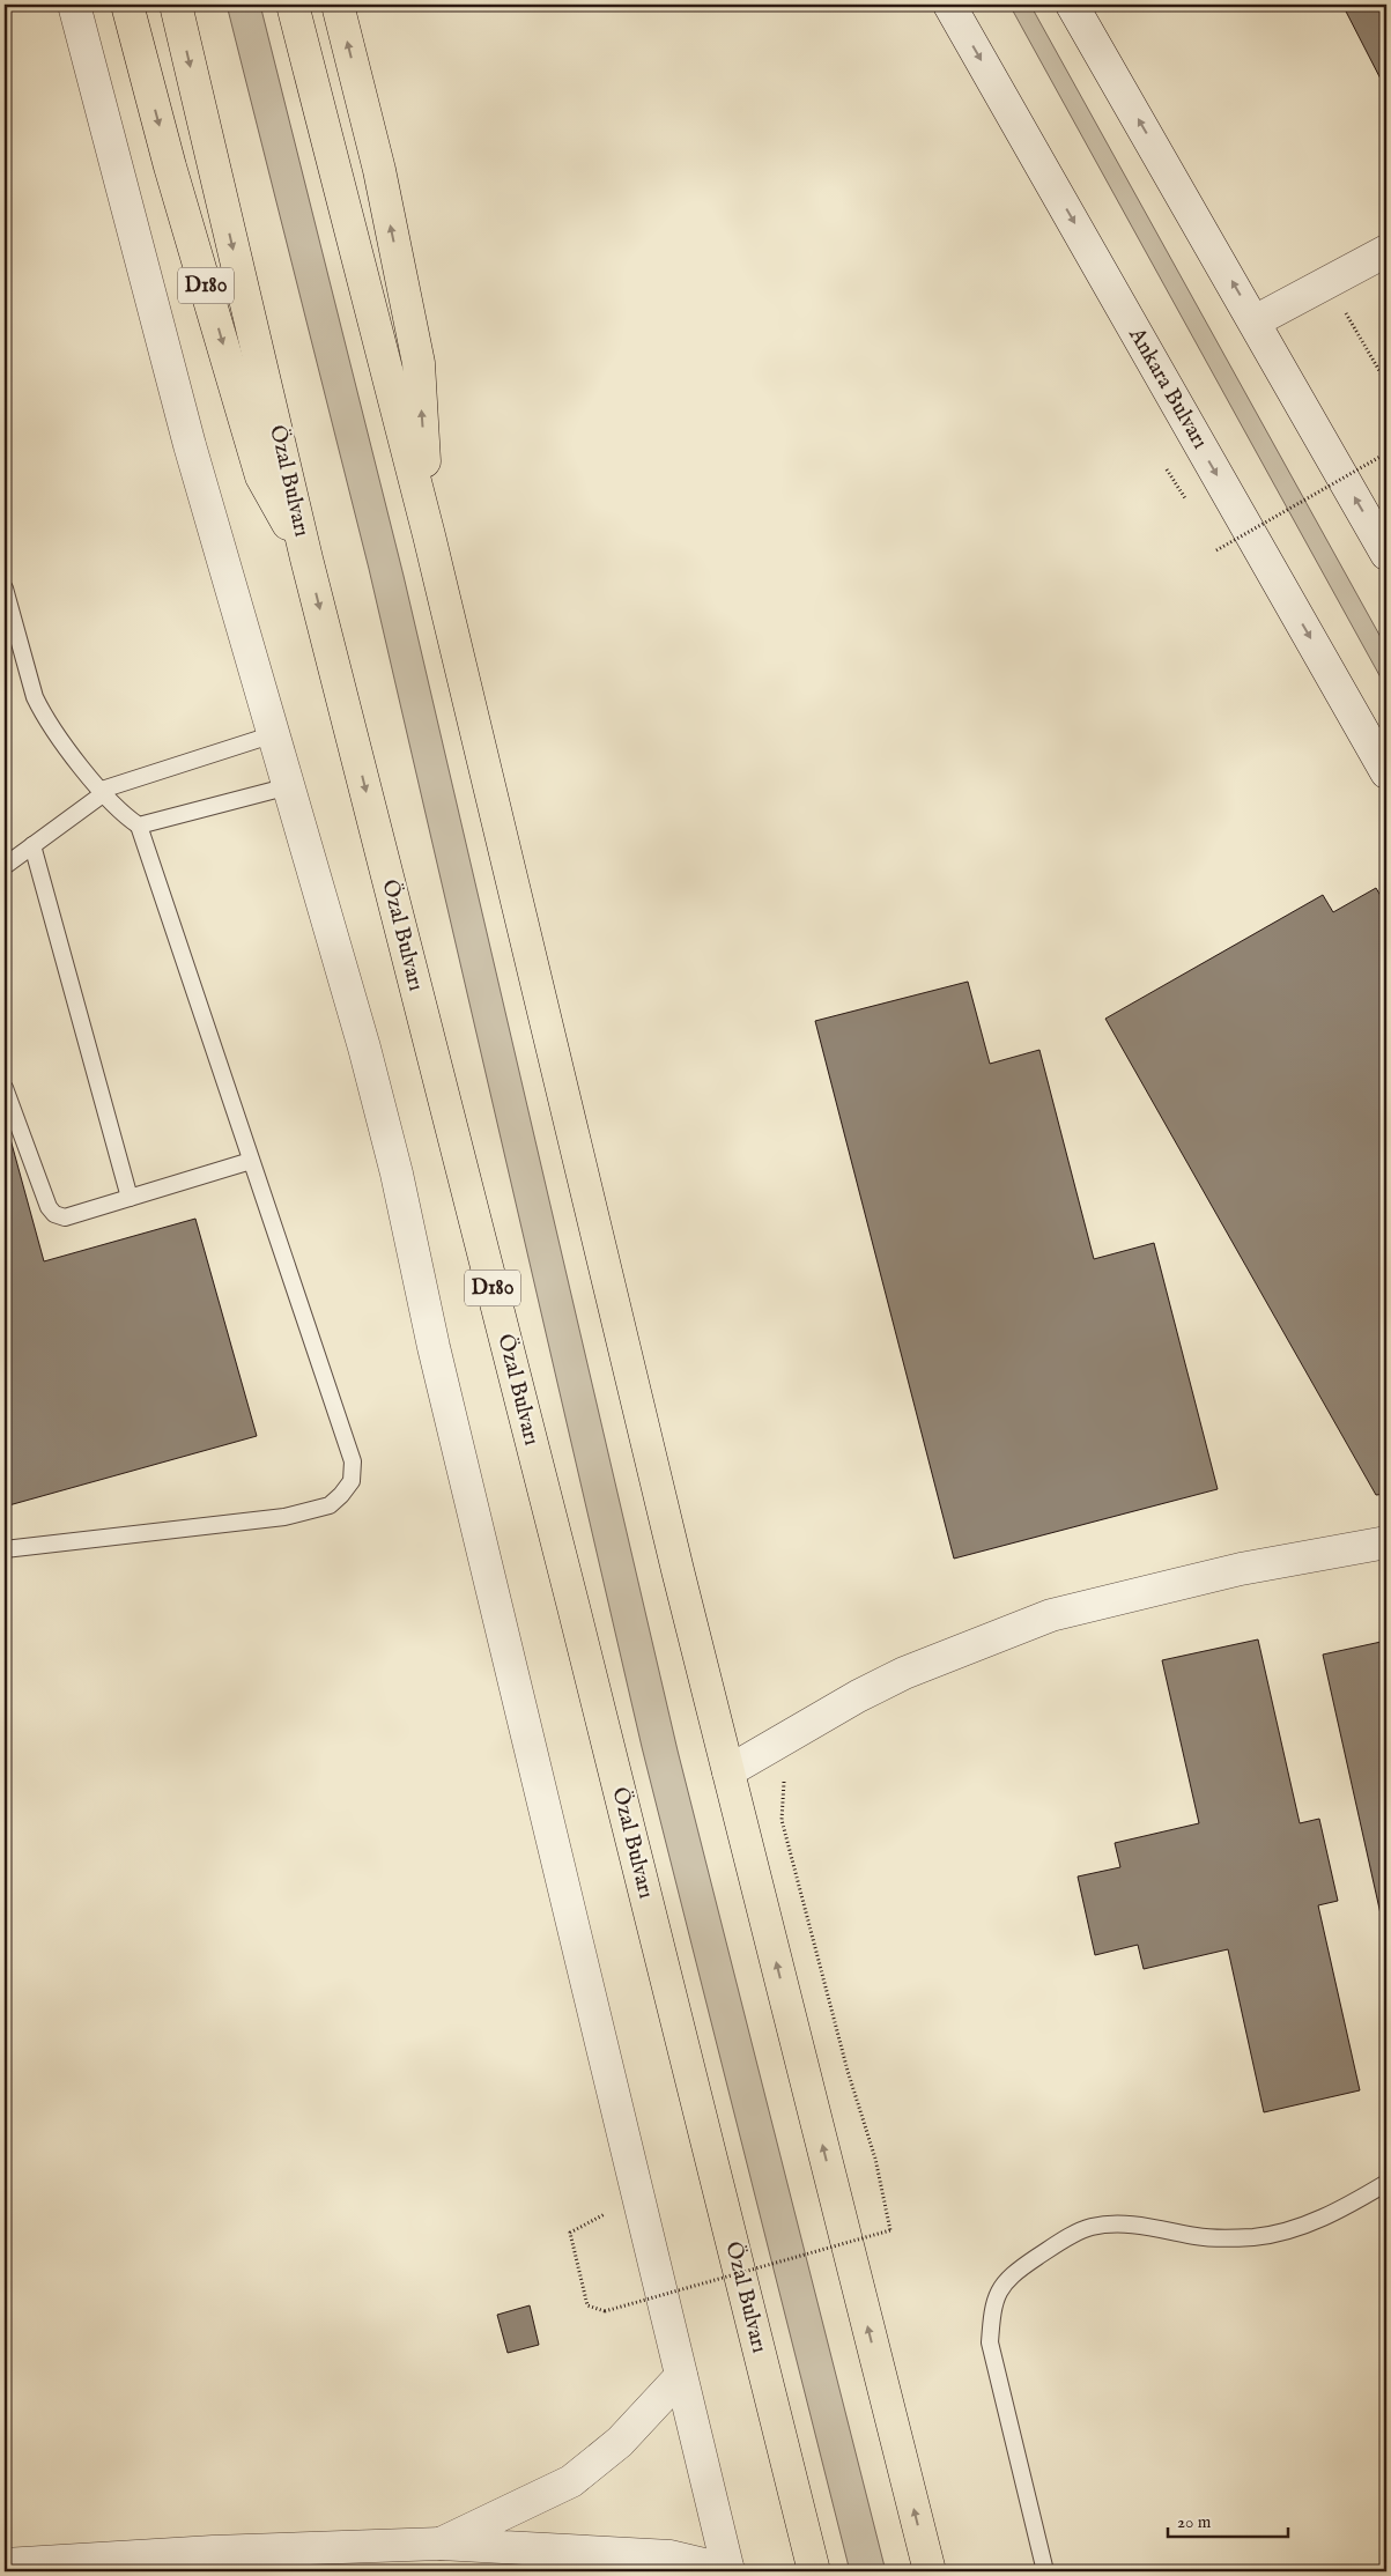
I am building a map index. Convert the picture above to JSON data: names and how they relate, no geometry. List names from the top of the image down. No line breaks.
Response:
{"streets":{"highway":["D180","Özal Bulvarı"],"street":["Ankara Bulvarı"]},"crossings":[["D180","Özal Bulvarı"]],"scale_bar":"20 m"}
